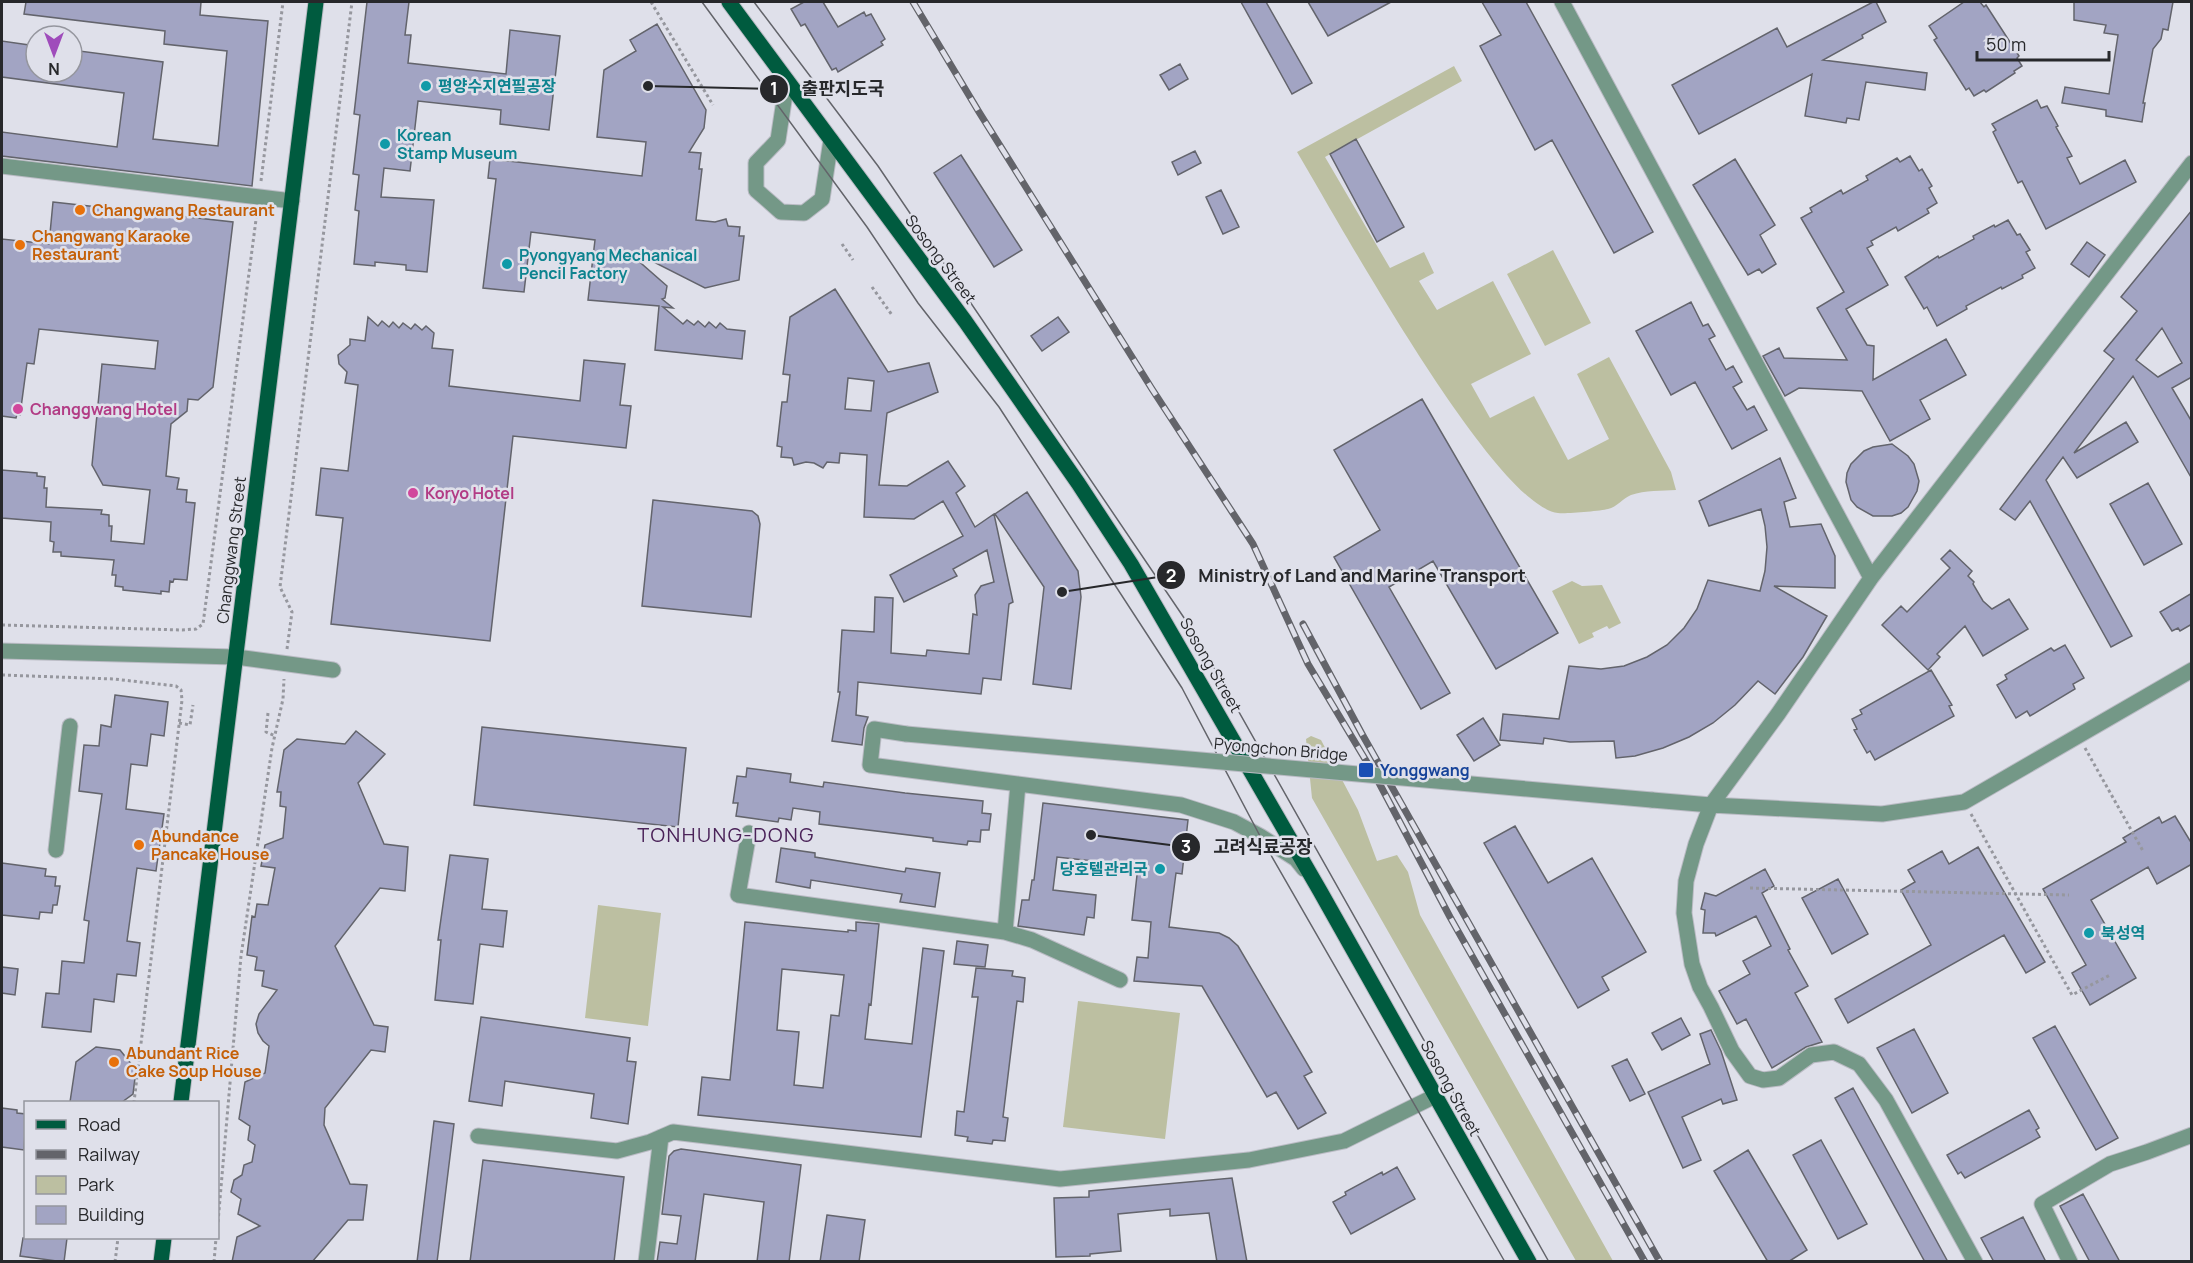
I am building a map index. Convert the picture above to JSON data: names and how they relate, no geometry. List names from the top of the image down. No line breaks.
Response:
{"streets":{"main road":["Sosong Street","Changgwang Street"],"street":["Pyongchon Bridge"]},"districts":["TONHUNG-DONG"],"places":{"other":["평양수지연필공장","출판지도국","Korean Stamp Museum","Changwang Restaurant","Changwang Karaoke Restaurant","Pyongyang Mechanical Pencil Factory","Changgwang Hotel","Koryo Hotel","Ministry of Land and Marine Transport","고려식료공장","Abundance Pancake House","당호텔관리국","북성역","Abundant Rice Cake Soup House"],"transit":["Yonggwang"]},"legend":["Road","Railway","Park","Building"],"scale_bar":"50 m","north":"bottom"}
